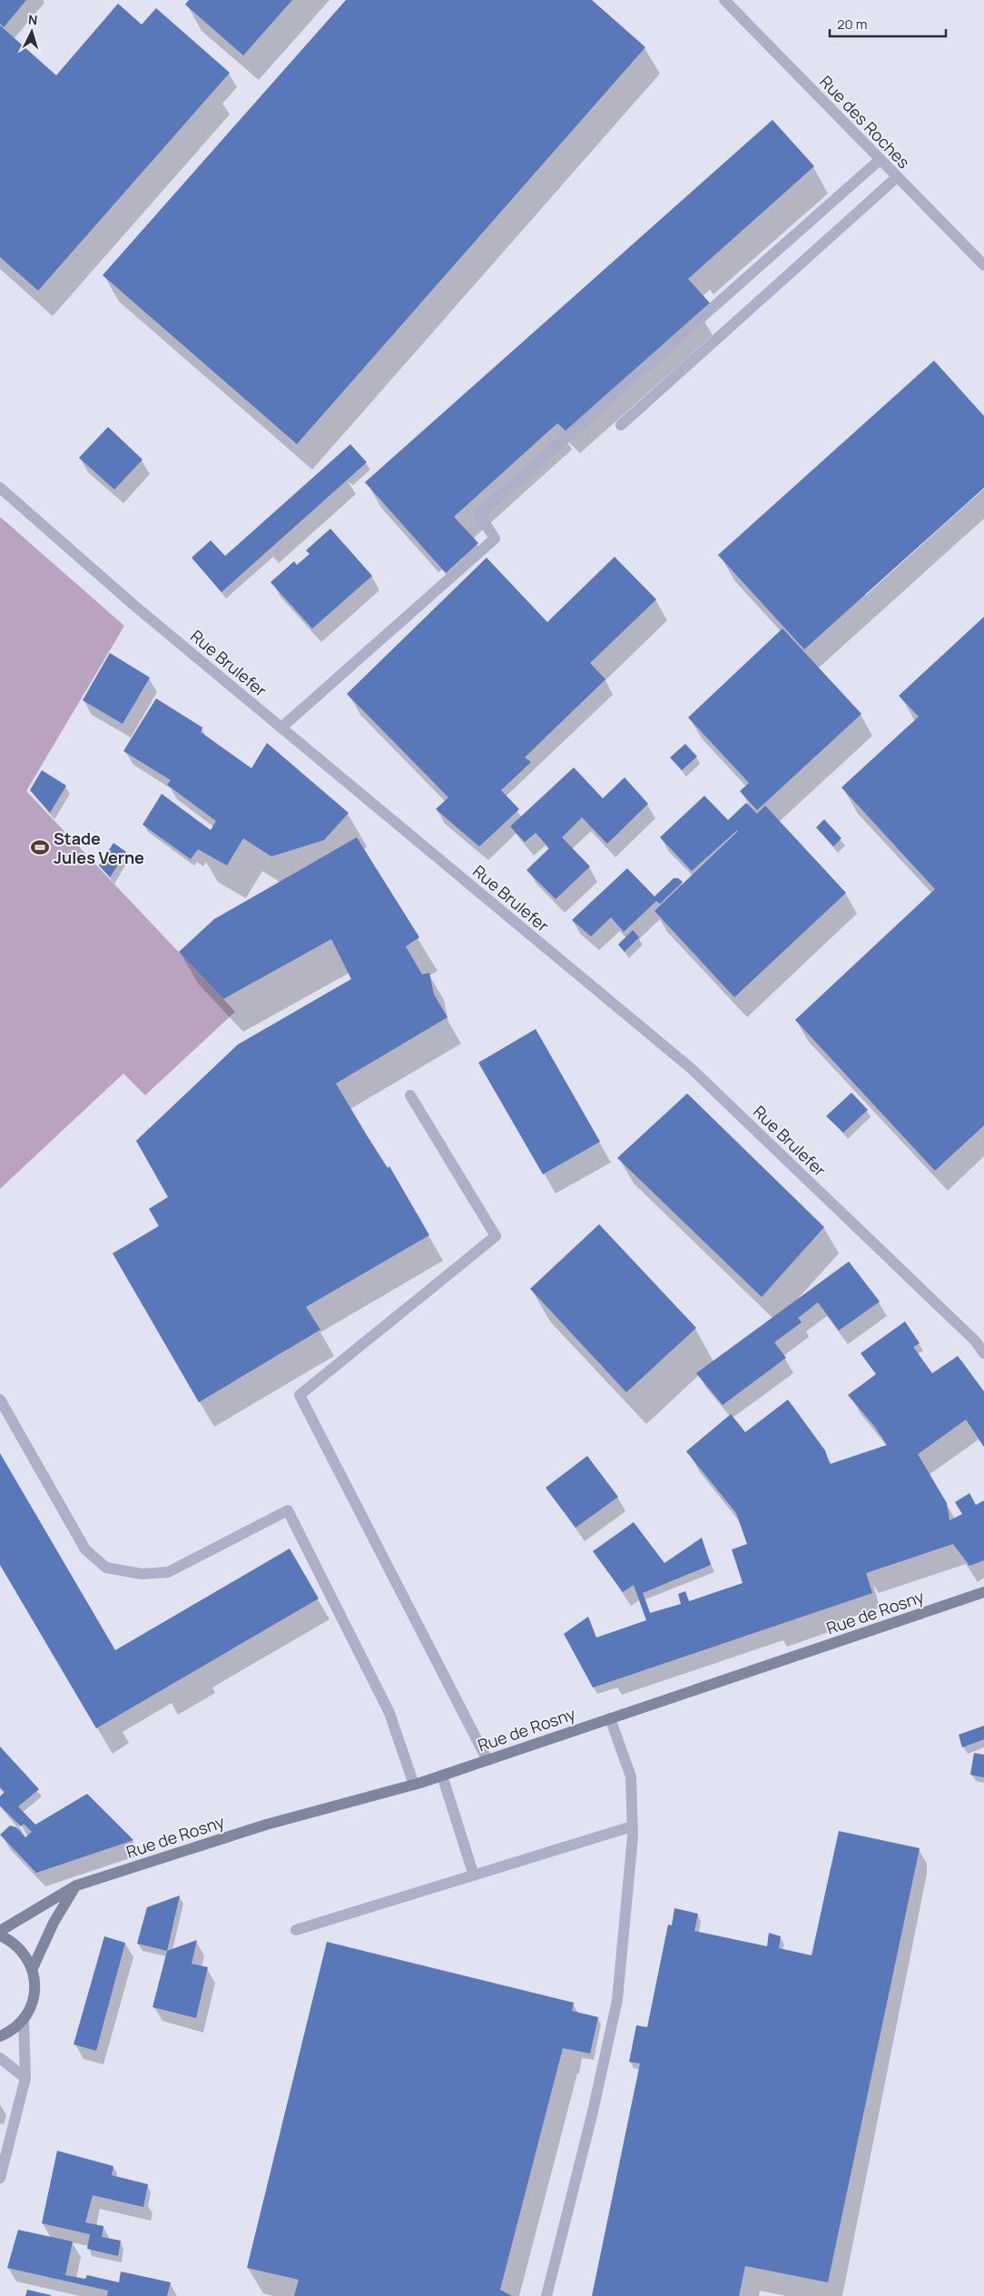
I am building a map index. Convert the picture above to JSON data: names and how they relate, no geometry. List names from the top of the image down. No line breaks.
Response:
{"streets":{"main road":["Rue de Rosny"],"street":["Rue des Roches","Rue Brulefer"]},"places":{"sports":["Stade Jules Verne"]},"scale_bar":"20 m","north":"top"}
